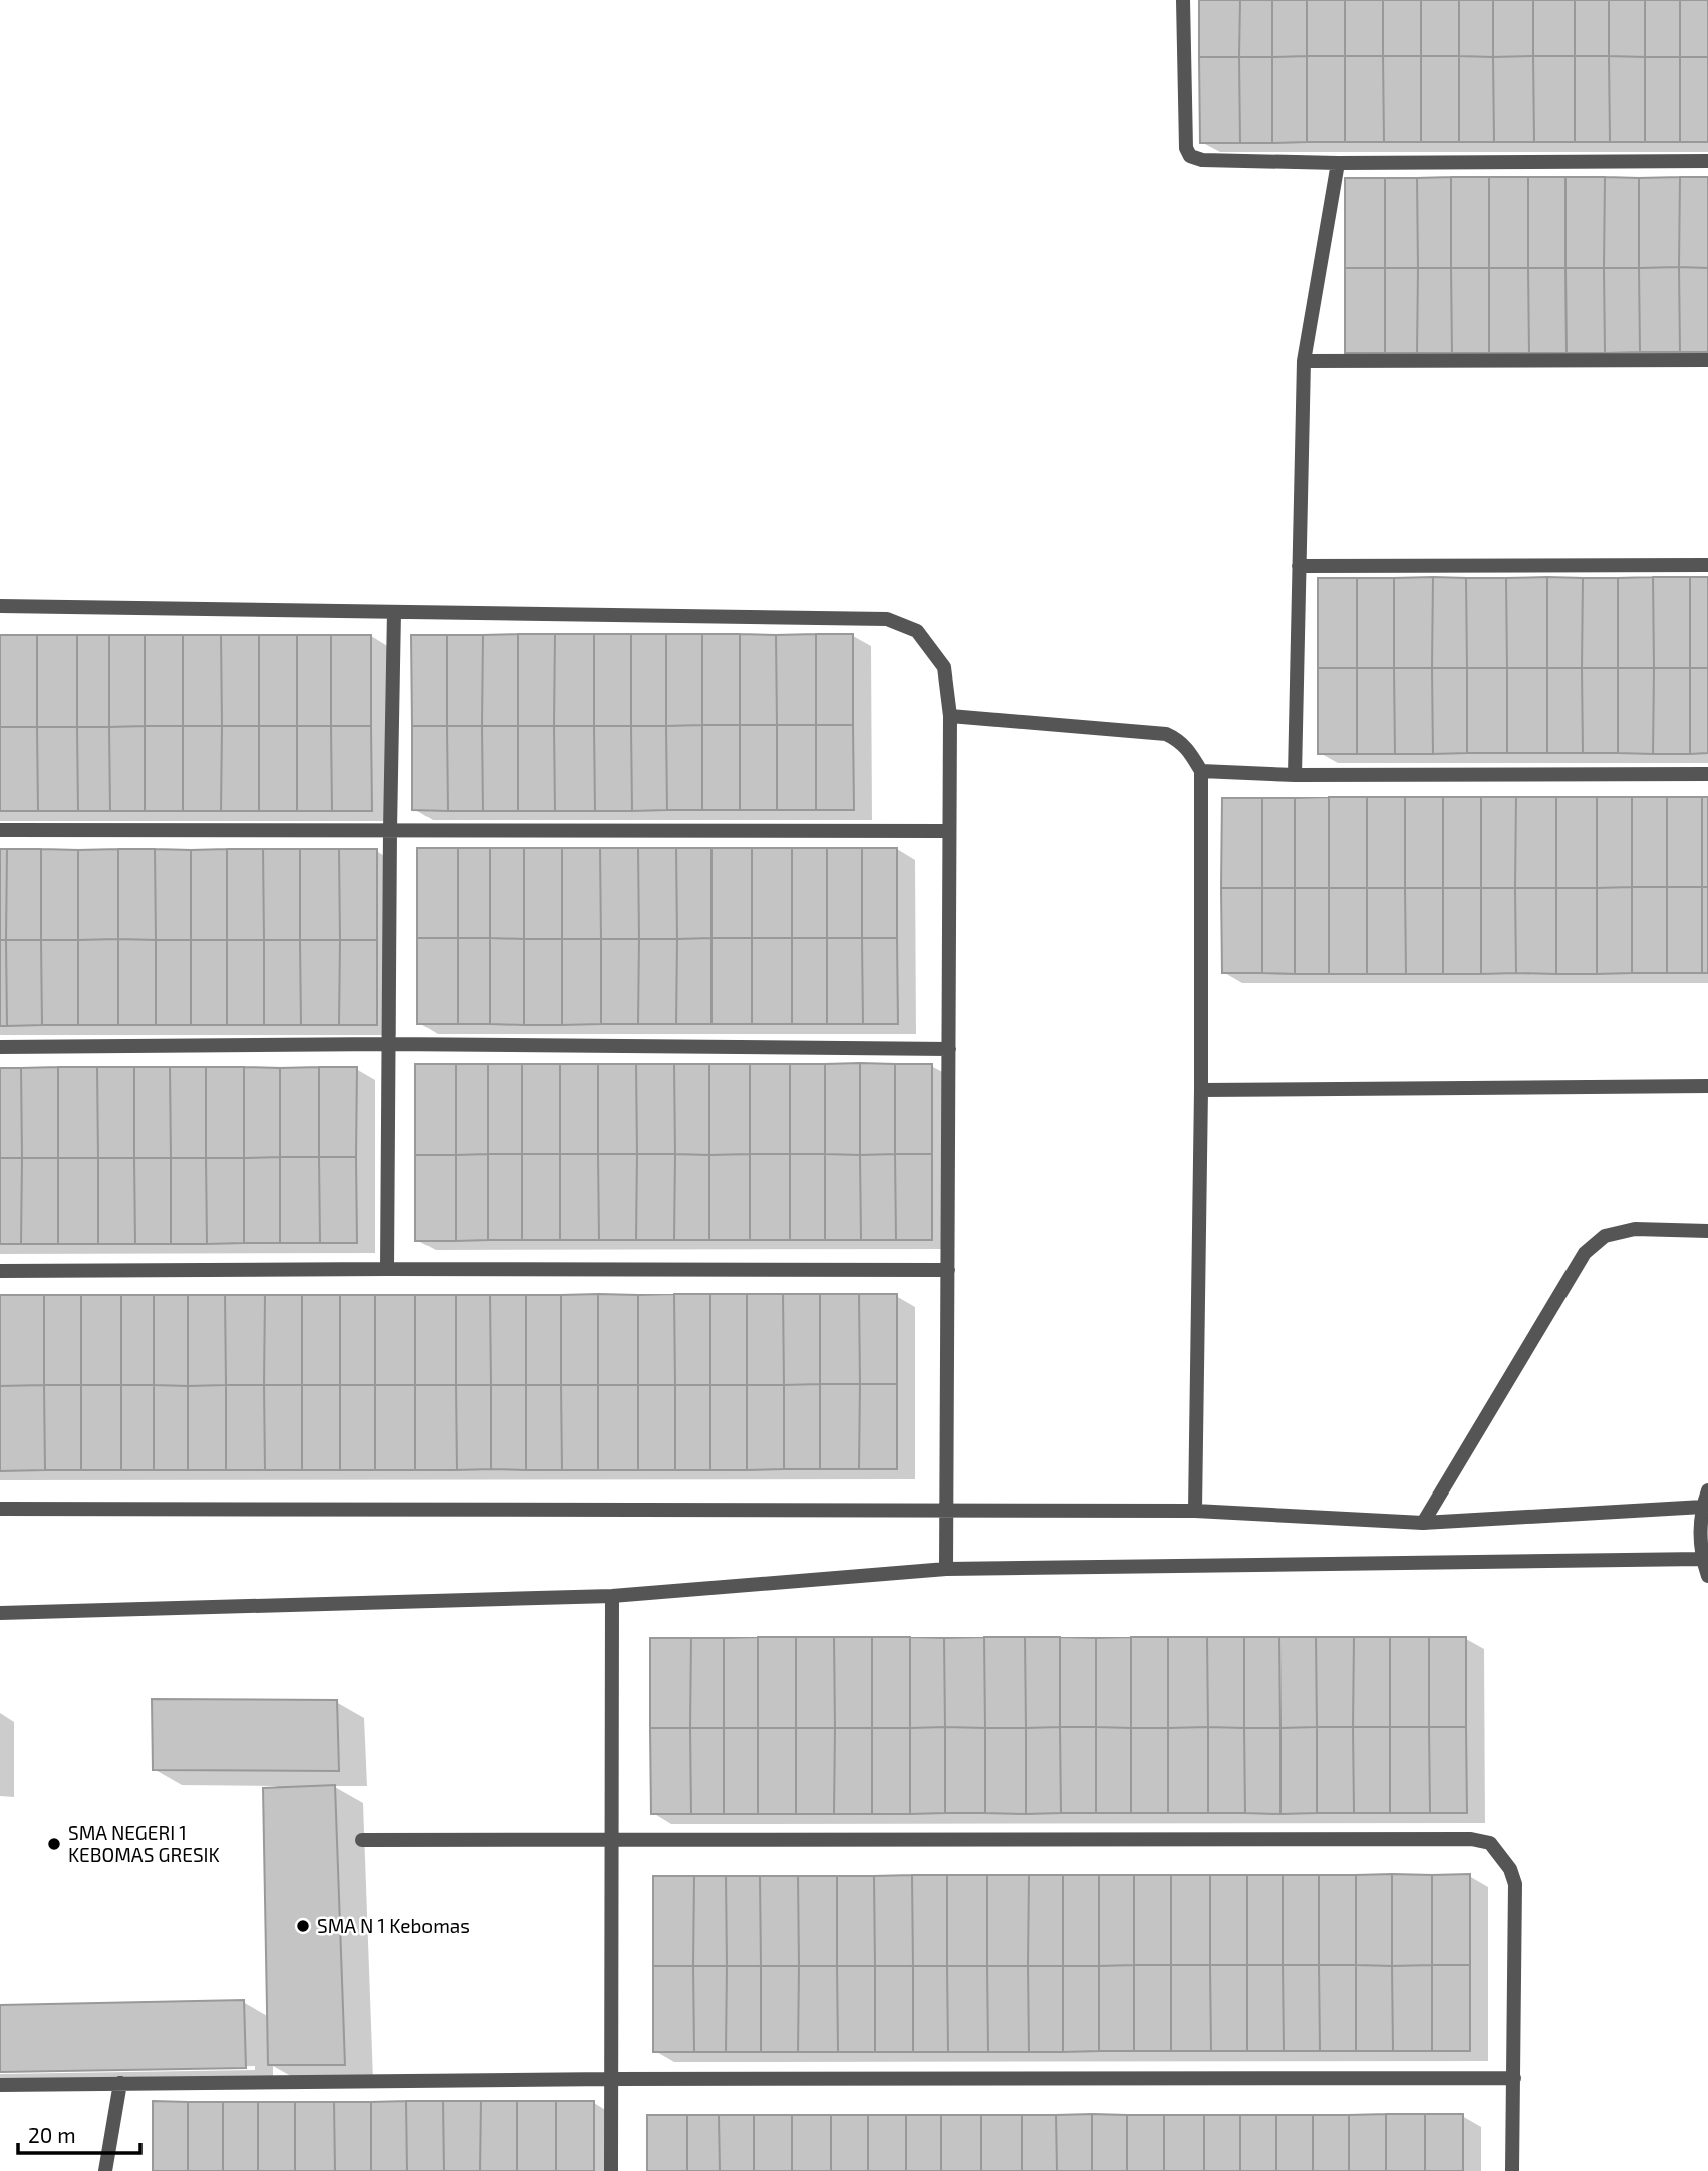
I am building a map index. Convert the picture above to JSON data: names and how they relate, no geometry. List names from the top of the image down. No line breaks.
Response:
{"places":["SMA NEGERI 1 KEBOMAS GRESIK","SMA N 1 Kebomas"],"scale_bar":"20 m"}
